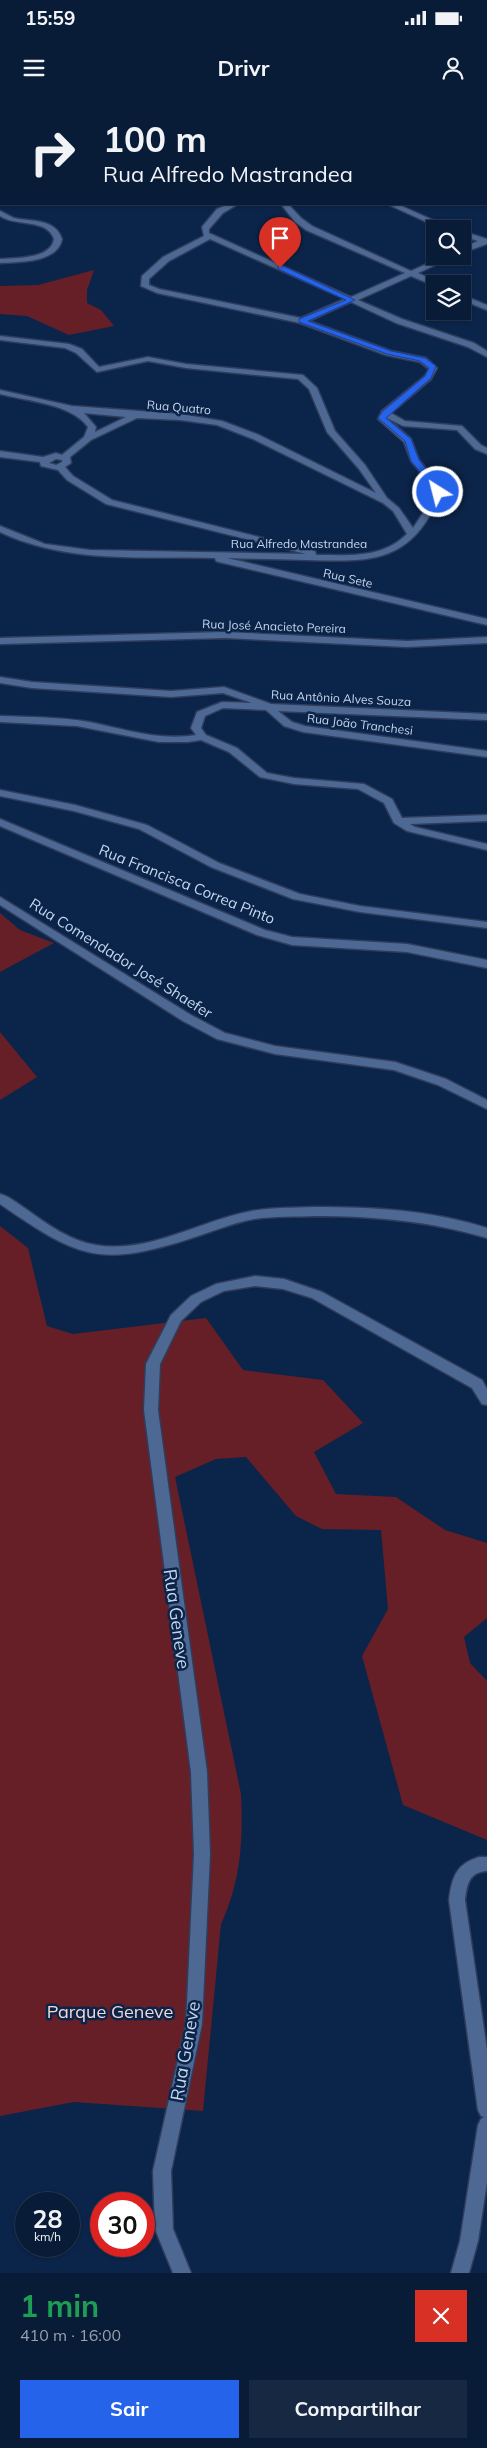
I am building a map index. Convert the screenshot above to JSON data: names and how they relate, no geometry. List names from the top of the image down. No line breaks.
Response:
{"streets":{"street":["Rua Quatro","Rua Alfredo Mastrandea","Rua Sete","Rua José Anacieto Pereira","Rua Antônio Alves Souza","Rua João Tranchesi","Rua Francisca Correa Pinto","Rua Comendador José Shaefer","Rua Geneve"]},"crossings":[["Rua Quatro","Rua Alfredo Mastrandea"],["Rua Alfredo Mastrandea","Rua Sete"],["Rua Antônio Alves Souza","Rua João Tranchesi"]],"parks":["Parque Geneve"],"page":{"status":"15:59","header":"Drivr","turn":["100 m","Rua Alfredo Mastrandea"],"speed":"28 km/h","limit":"30","heading":["1 min","410 m · 16:00"],"buttons":["Sair","Compartilhar"]}}
